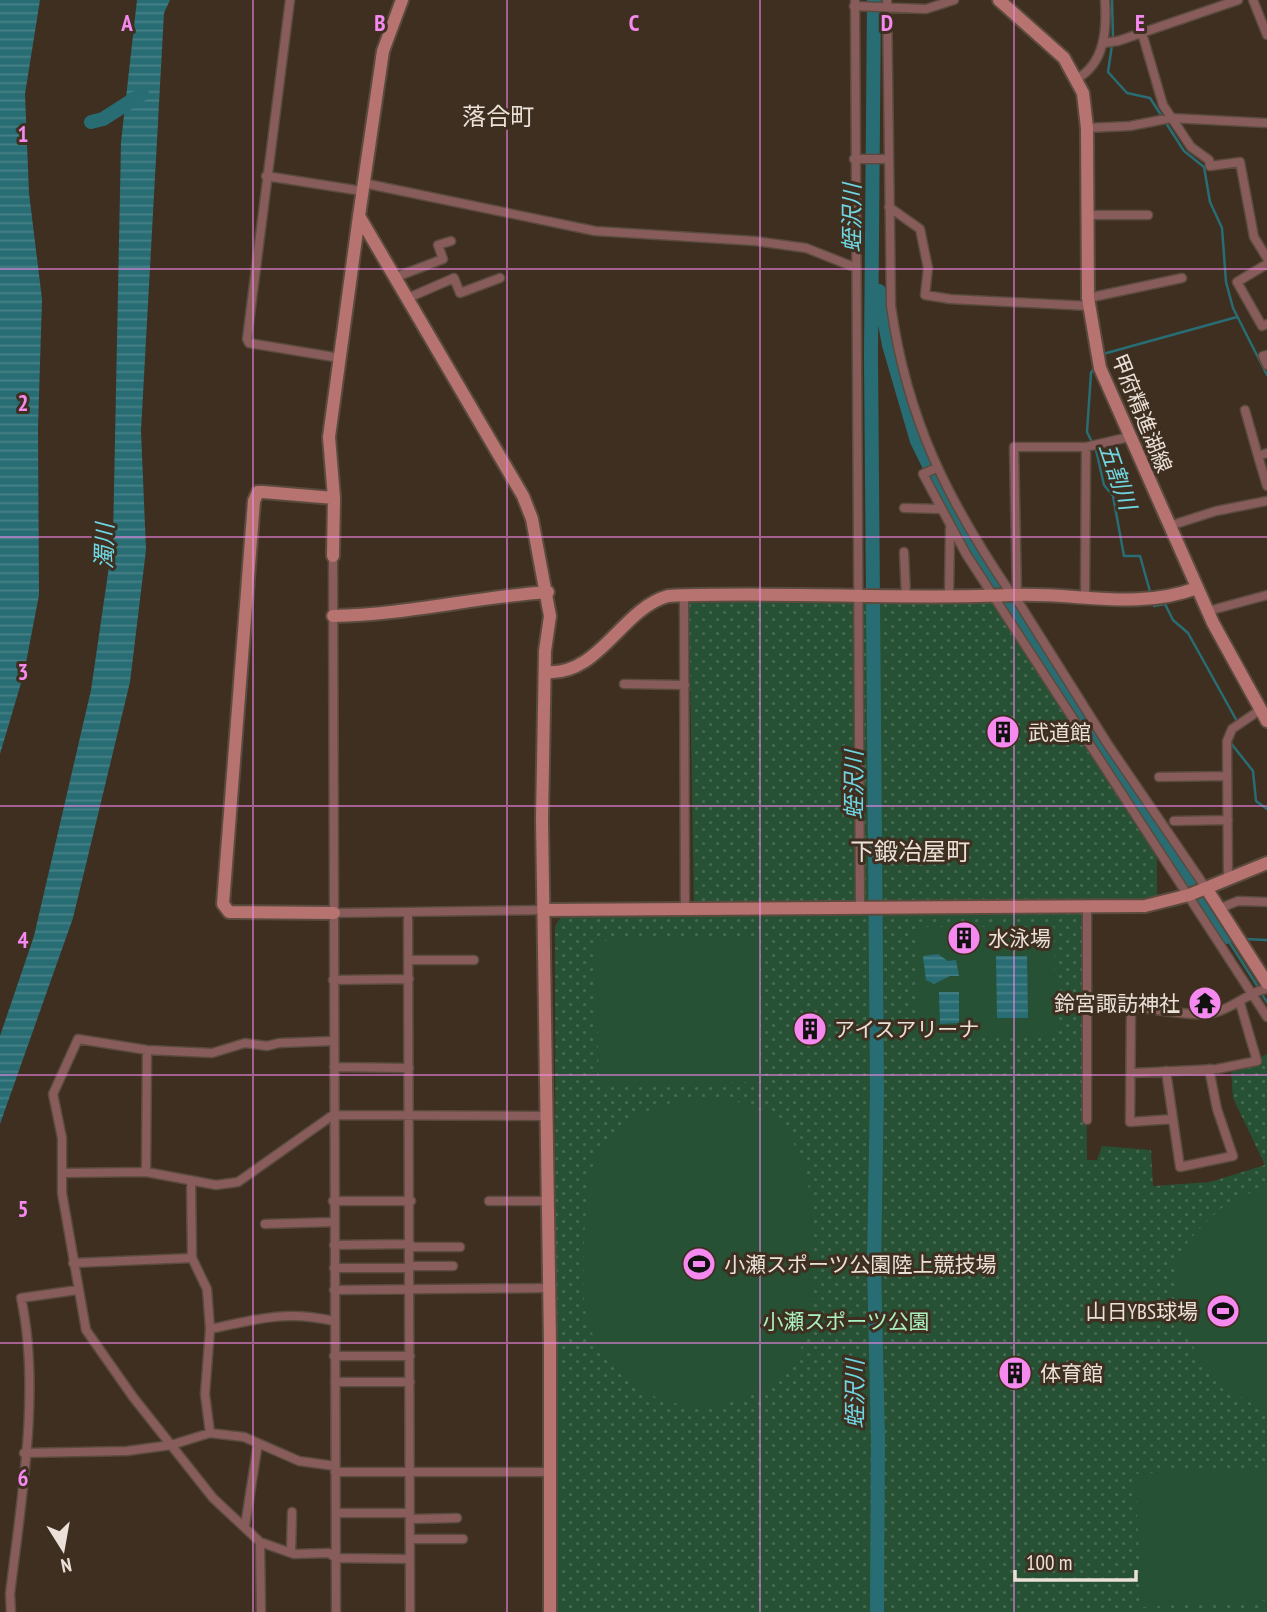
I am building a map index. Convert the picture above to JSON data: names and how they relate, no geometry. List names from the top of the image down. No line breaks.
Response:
{"streets":{"street":["甲府精進湖線"]},"districts":["落合町","下鍛冶屋町"],"water":["蛭沢川","五割川","濁川"],"parks":["小瀬スポーツ公園"],"places":{"building":["武道館","水泳場","アイスアリーナ","体育館"],"temple":["鈴宮諏訪神社"],"sports":["小瀬スポーツ公園陸上競技場","山日YBS球場"]},"scale_bar":"100 m","north":"bottom","grid":{"columns":["A","B","C","D","E"],"rows":["1","2","3","4","5","6"]}}
